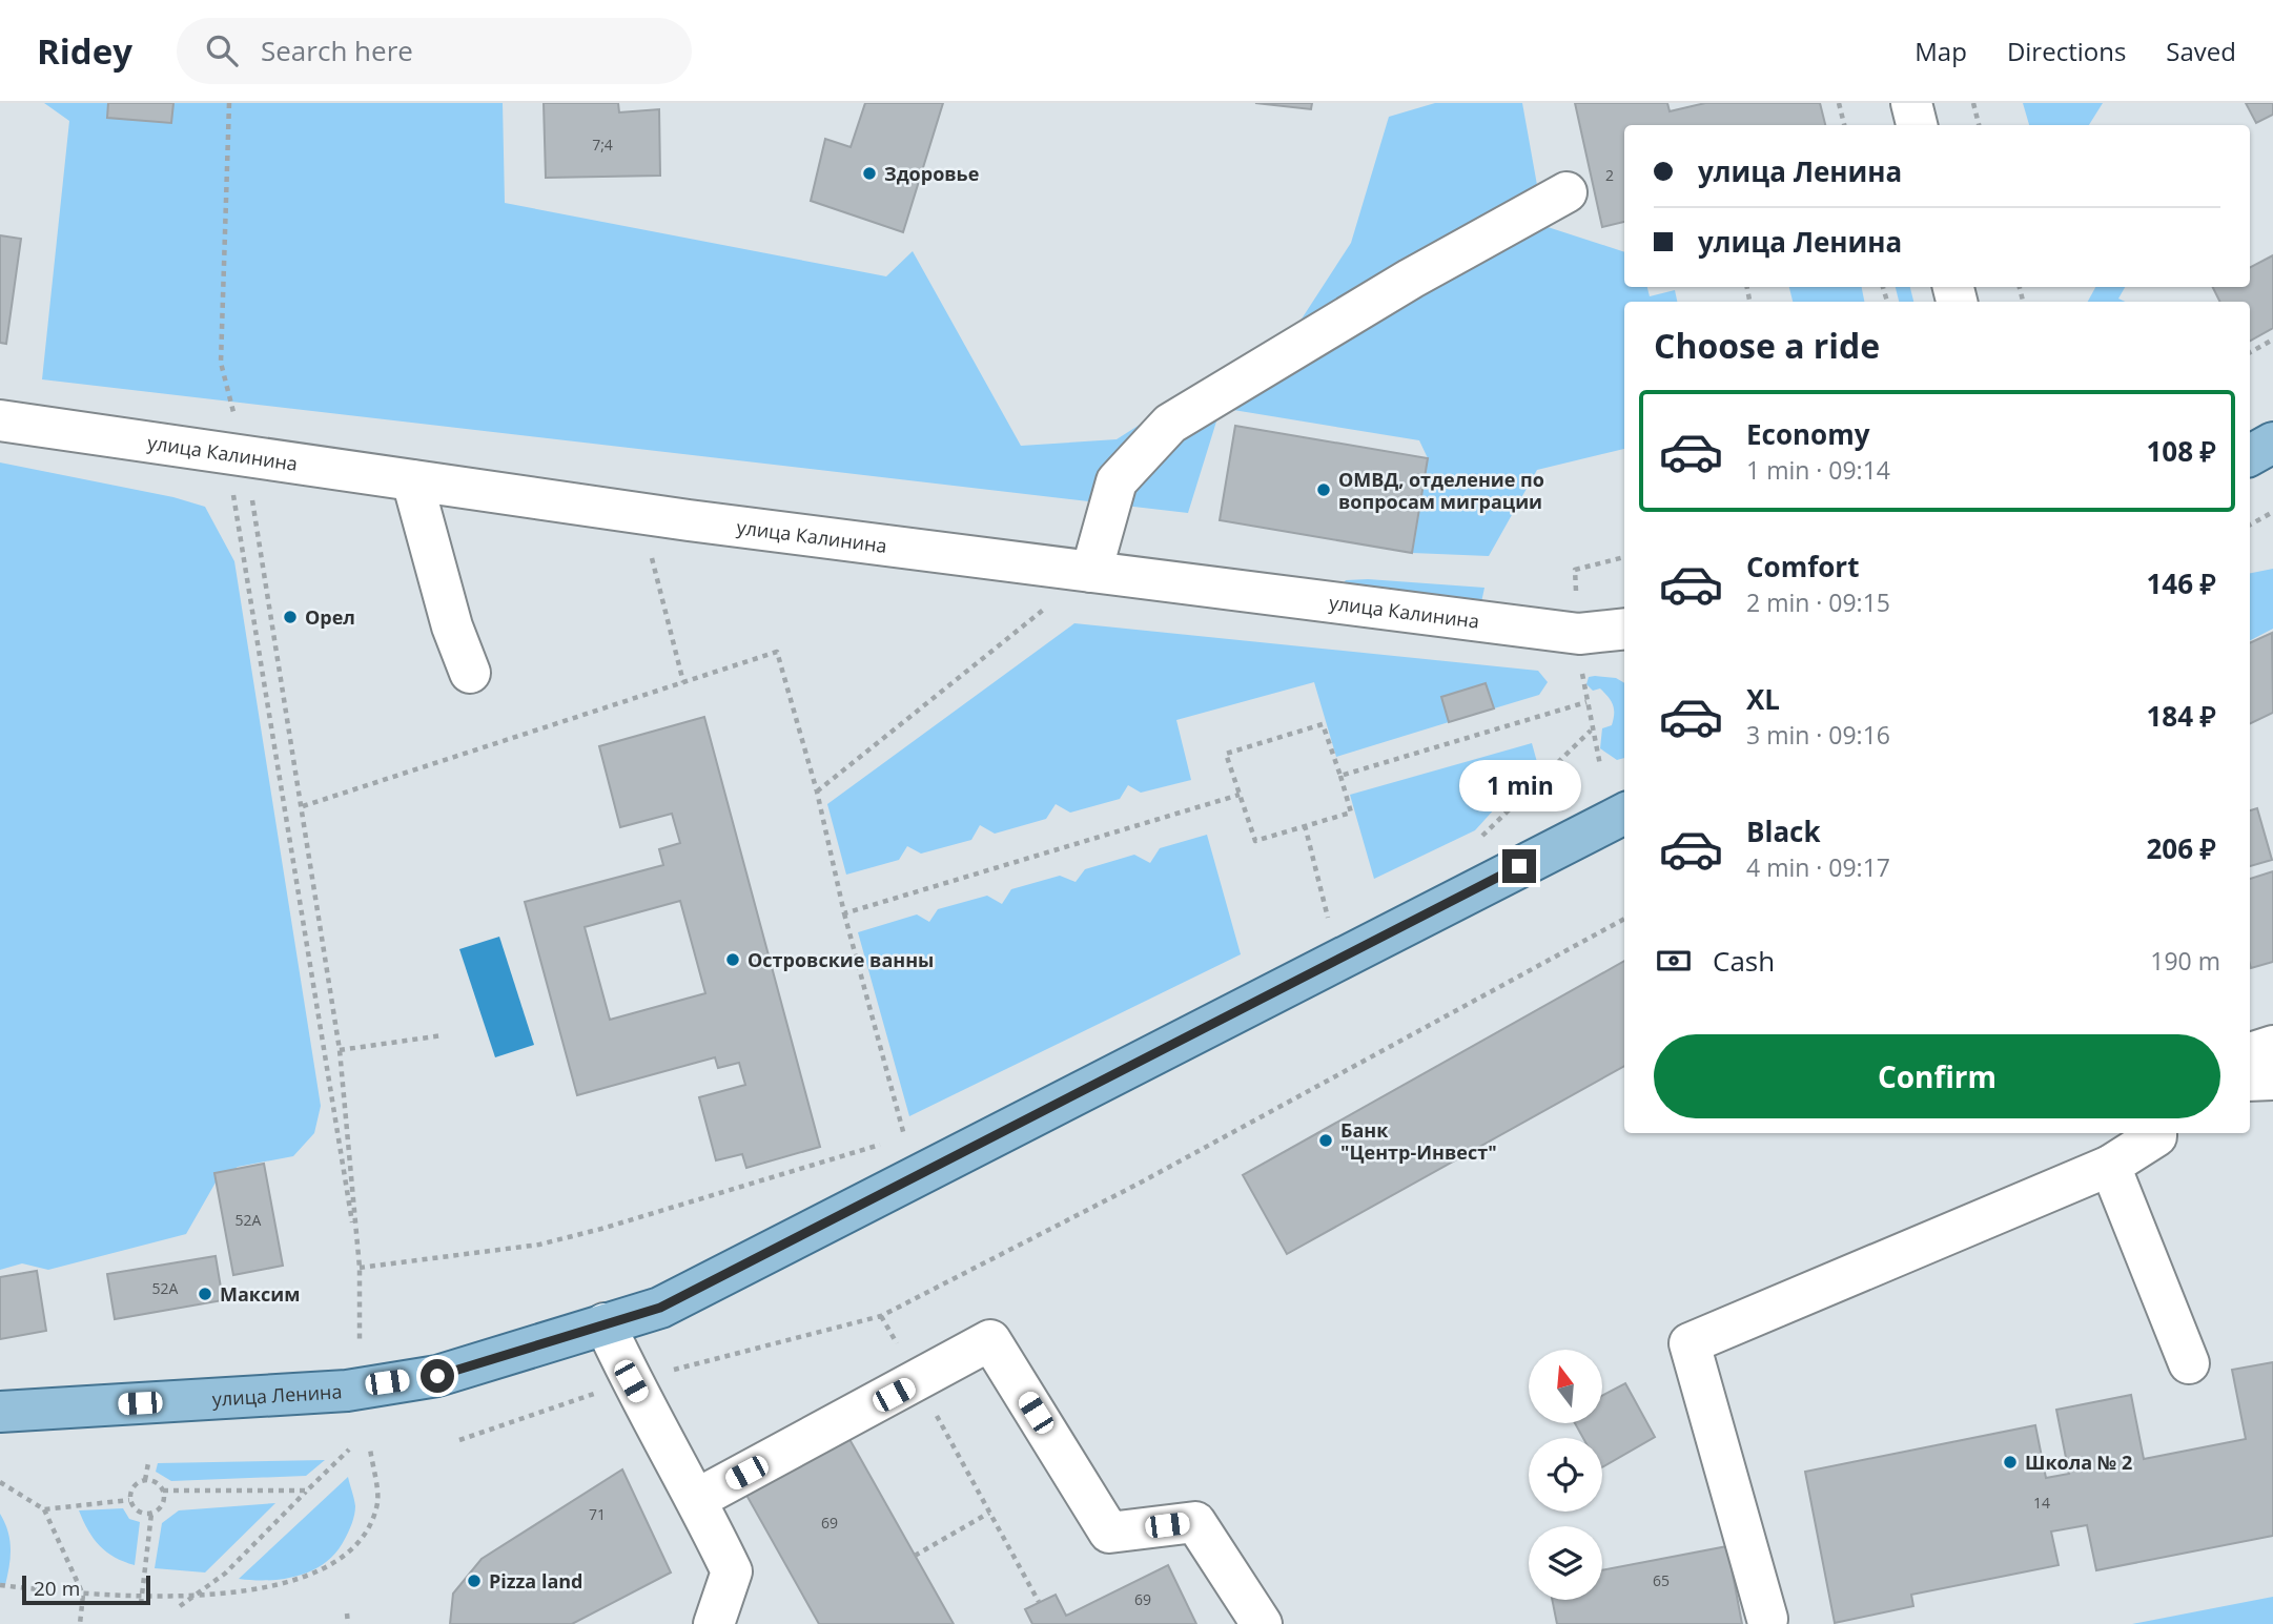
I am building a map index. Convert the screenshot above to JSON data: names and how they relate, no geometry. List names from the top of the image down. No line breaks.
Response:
{"streets":{"main road":["улица Ленина"],"street":["улица Калинина"]},"places":["Здоровье","ОМВД, отделение по вопросам миграции","Орел","Островские ванны","Банк \"Центр-Инвест\"","Максим","Школа № 2","Pizza land"],"house_numbers":["7;4","2","52А","52А","14","71","69","65","69"],"scale_bar":"20 m","north":"top","page":{"header":"Ridey","search":"Search here","nav":["Map","Directions","Saved"],"banner":["улица Ленина","улица Ленина"],"heading":"Choose a ride","list":[{"name":"Economy","note":"1 min · 09:14","value":"108 ₽"},{"name":"Comfort","note":"2 min · 09:15","value":"146 ₽"},{"name":"XL","note":"3 min · 09:16","value":"184 ₽"},{"name":"Black","note":"4 min · 09:17","value":"206 ₽"}],"bubble":"1 min","pay":["Cash","190 m"],"buttons":"Confirm","scale":"20 m"}}
